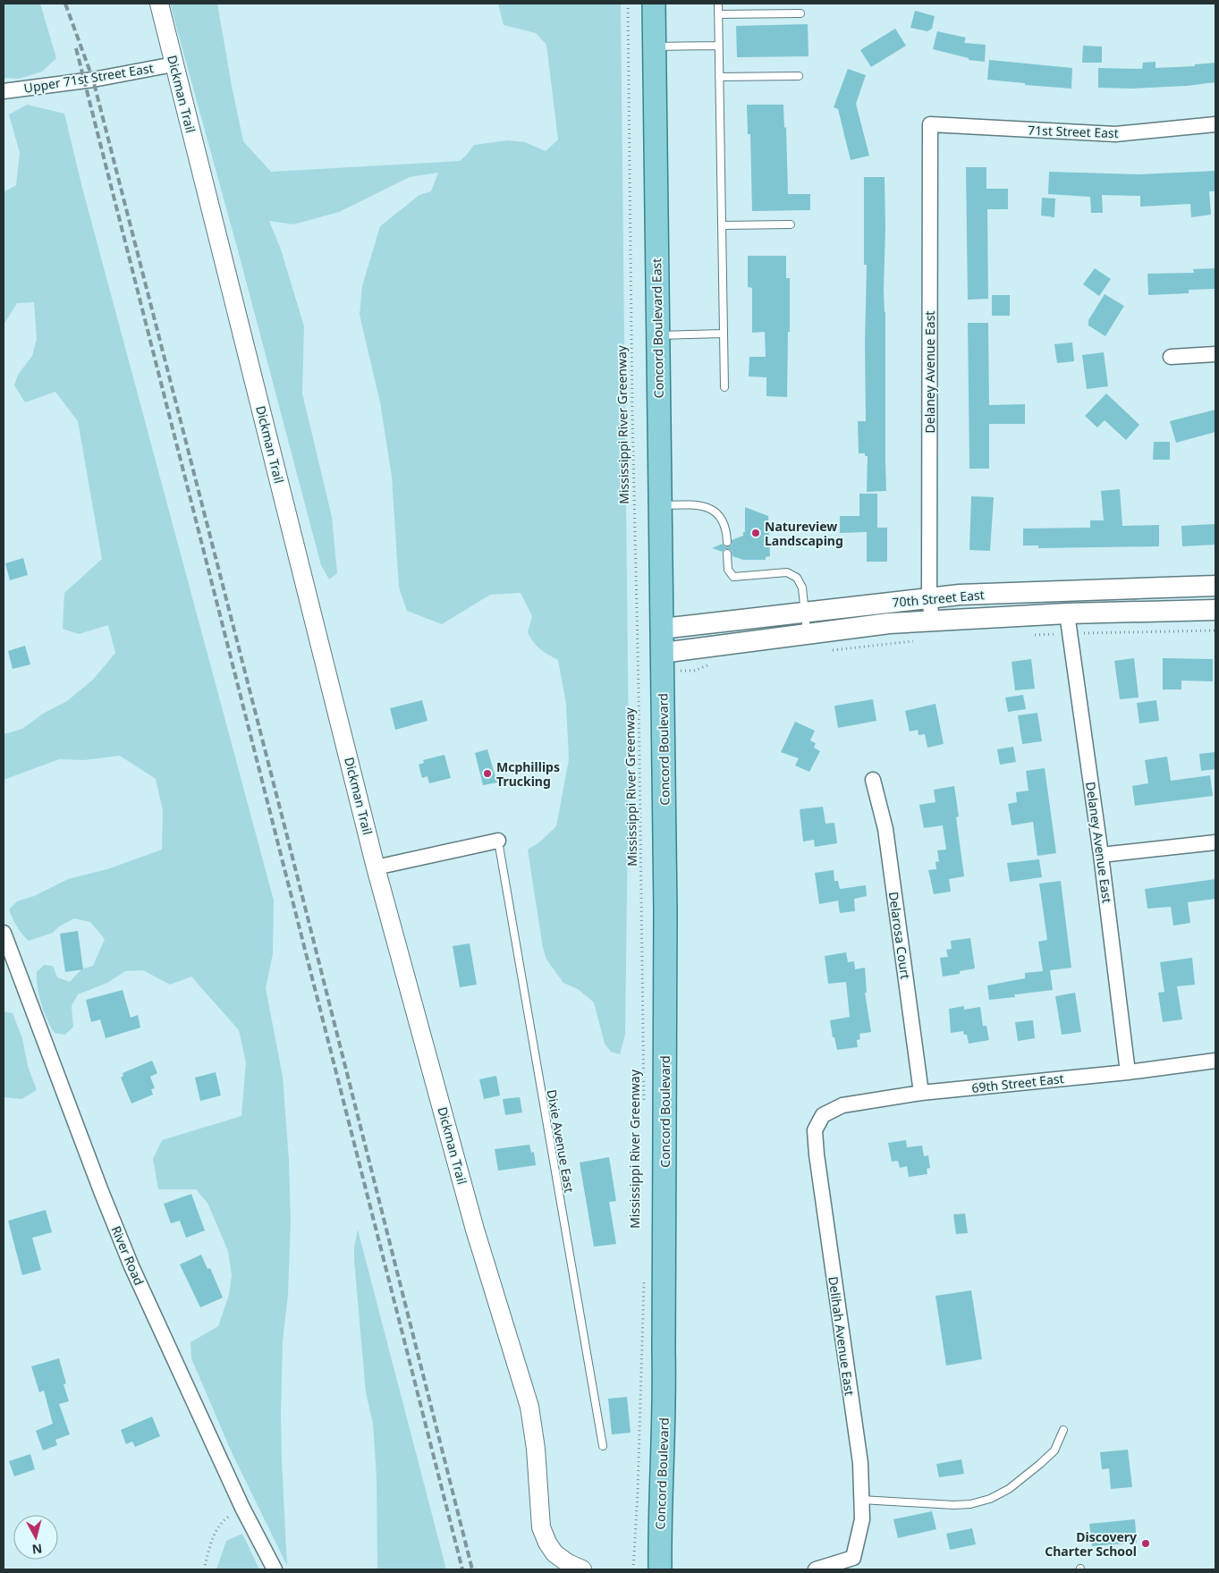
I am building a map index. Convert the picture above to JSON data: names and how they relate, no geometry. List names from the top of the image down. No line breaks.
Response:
{"streets":{"main road":["Concord Boulevard East","70th Street East","Concord Boulevard"],"street":["Upper 71st Street East","Dickman Trail","71st Street East","Delaney Avenue East","Delarosa Court","69th Street East","River Road","Delihah Avenue East"],"lane":["Dixie Avenue East"],"path":["Mississippi River Greenway"]},"crossings":[["Upper 71st Street East","Dickman Trail"],["71st Street East","Delaney Avenue East"],["Concord Boulevard East","70th Street East"],["Concord Boulevard East","Concord Boulevard"],["Delaney Avenue East","70th Street East"],["Delaney Avenue East","69th Street East"],["70th Street East","Concord Boulevard"],["Delarosa Court","69th Street East"],["69th Street East","Delihah Avenue East"]],"places":["Natureview Landscaping","Mcphillips Trucking","Discovery Charter School"],"north":"bottom"}
